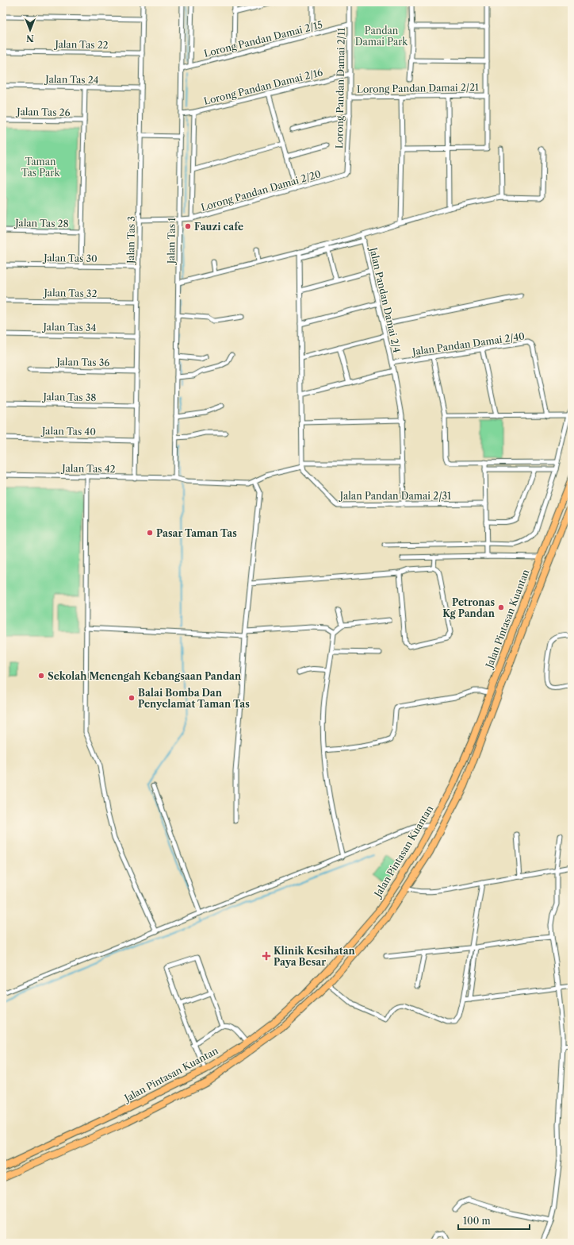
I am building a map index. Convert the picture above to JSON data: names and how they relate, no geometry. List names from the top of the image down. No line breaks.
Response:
{"streets":{"highway":["Jalan Pintasan Kuantan"],"street":["Lorong Pandan Damai 2/15","Jalan Tas 22","Jalan Tas 24","Lorong Pandan Damai 2/16","Lorong Pandan Damai 2/11","Lorong Pandan Damai 2/21","Jalan Tas 26","Lorong Pandan Damai 2/20","Jalan Tas 28","Jalan Tas 3","Jalan Tas 1","Jalan Tas 30","Jalan Tas 32","Jalan Pandan Damai 2/4","Jalan Tas 34","Jalan Pandan Damai 2/40","Jalan Tas 36","Jalan Tas 38","Jalan Tas 40","Jalan Tas 42","Jalan Pandan Damai 2/31"]},"crossings":[["Lorong Pandan Damai 2/15","Lorong Pandan Damai 2/11"],["Lorong Pandan Damai 2/15","Jalan Tas 1"],["Jalan Tas 22","Jalan Tas 3"],["Jalan Tas 24","Jalan Tas 3"],["Lorong Pandan Damai 2/16","Lorong Pandan Damai 2/11"],["Lorong Pandan Damai 2/16","Jalan Tas 1"],["Lorong Pandan Damai 2/11","Lorong Pandan Damai 2/21"],["Lorong Pandan Damai 2/11","Lorong Pandan Damai 2/20"],["Lorong Pandan Damai 2/20","Jalan Tas 3"],["Lorong Pandan Damai 2/20","Jalan Tas 1"],["Jalan Tas 3","Jalan Tas 30"],["Jalan Tas 3","Jalan Tas 32"],["Jalan Tas 3","Jalan Tas 34"],["Jalan Tas 3","Jalan Tas 36"],["Jalan Tas 3","Jalan Tas 38"],["Jalan Tas 3","Jalan Tas 40"],["Jalan Tas 3","Jalan Tas 42"],["Jalan Tas 1","Jalan Tas 42"],["Jalan Pandan Damai 2/4","Jalan Pandan Damai 2/40"],["Jalan Pandan Damai 2/4","Jalan Pandan Damai 2/31"]],"parks":["Pandan Damai Park","Taman Tas Park"],"places":{"other":["Fauzi cafe","Pasar Taman Tas","Petronas Kg Pandan","Sekolah Menengah Kebangsaan Pandan","Balai Bomba Dan Penyelamat Taman Tas"],"health":["Klinik Kesihatan Paya Besar"]},"scale_bar":"100 m","north":"bottom"}
